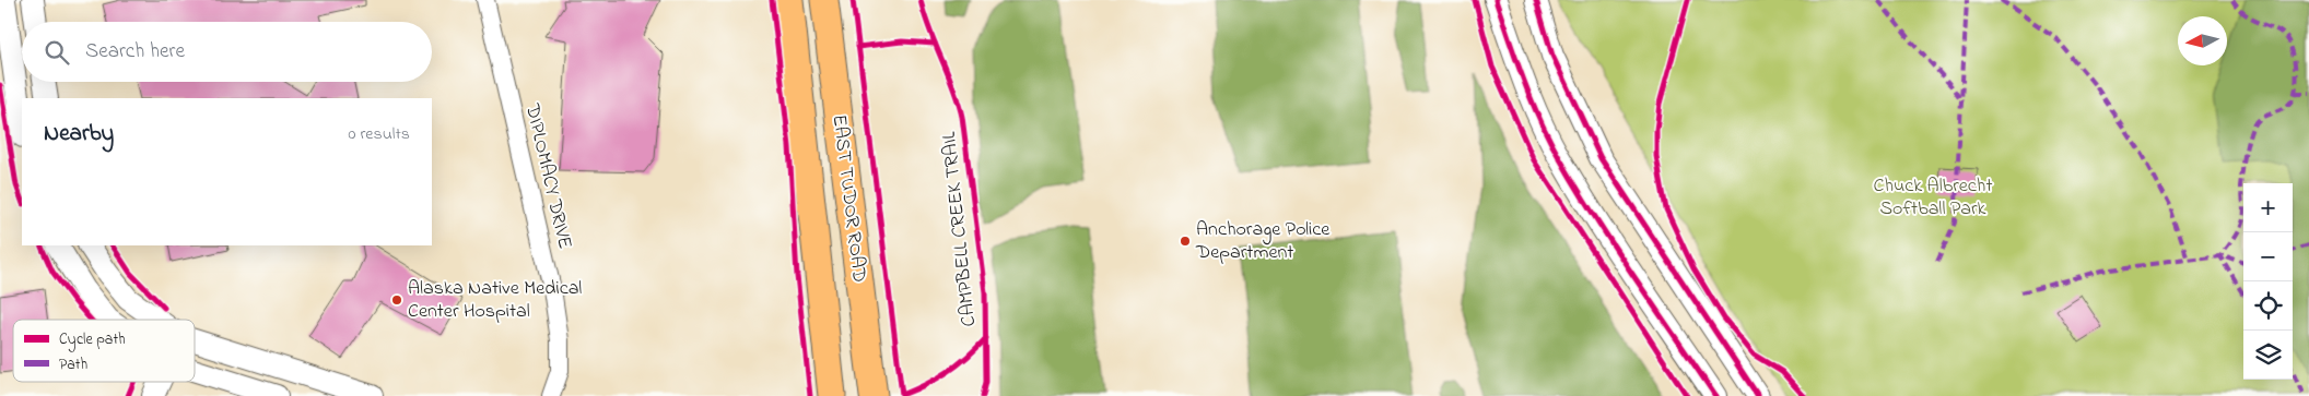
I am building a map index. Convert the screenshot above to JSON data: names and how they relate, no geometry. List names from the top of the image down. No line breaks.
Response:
{"streets":{"main road":["EAST TUDOR ROAD"],"street":["DIPLOMACY DRIVE"],"cycle path":["CAMPBELL CREEK TRAIL"]},"parks":["Chuck Albrecht Softball Park"],"places":["Anchorage Police Department","Alaska Native Medical Center Hospital"],"legend":["Cycle path","Path"],"north":"left","page":{"search":"Search here","heading":["Nearby","0 results"],"map_buttons":["+","−"]}}
